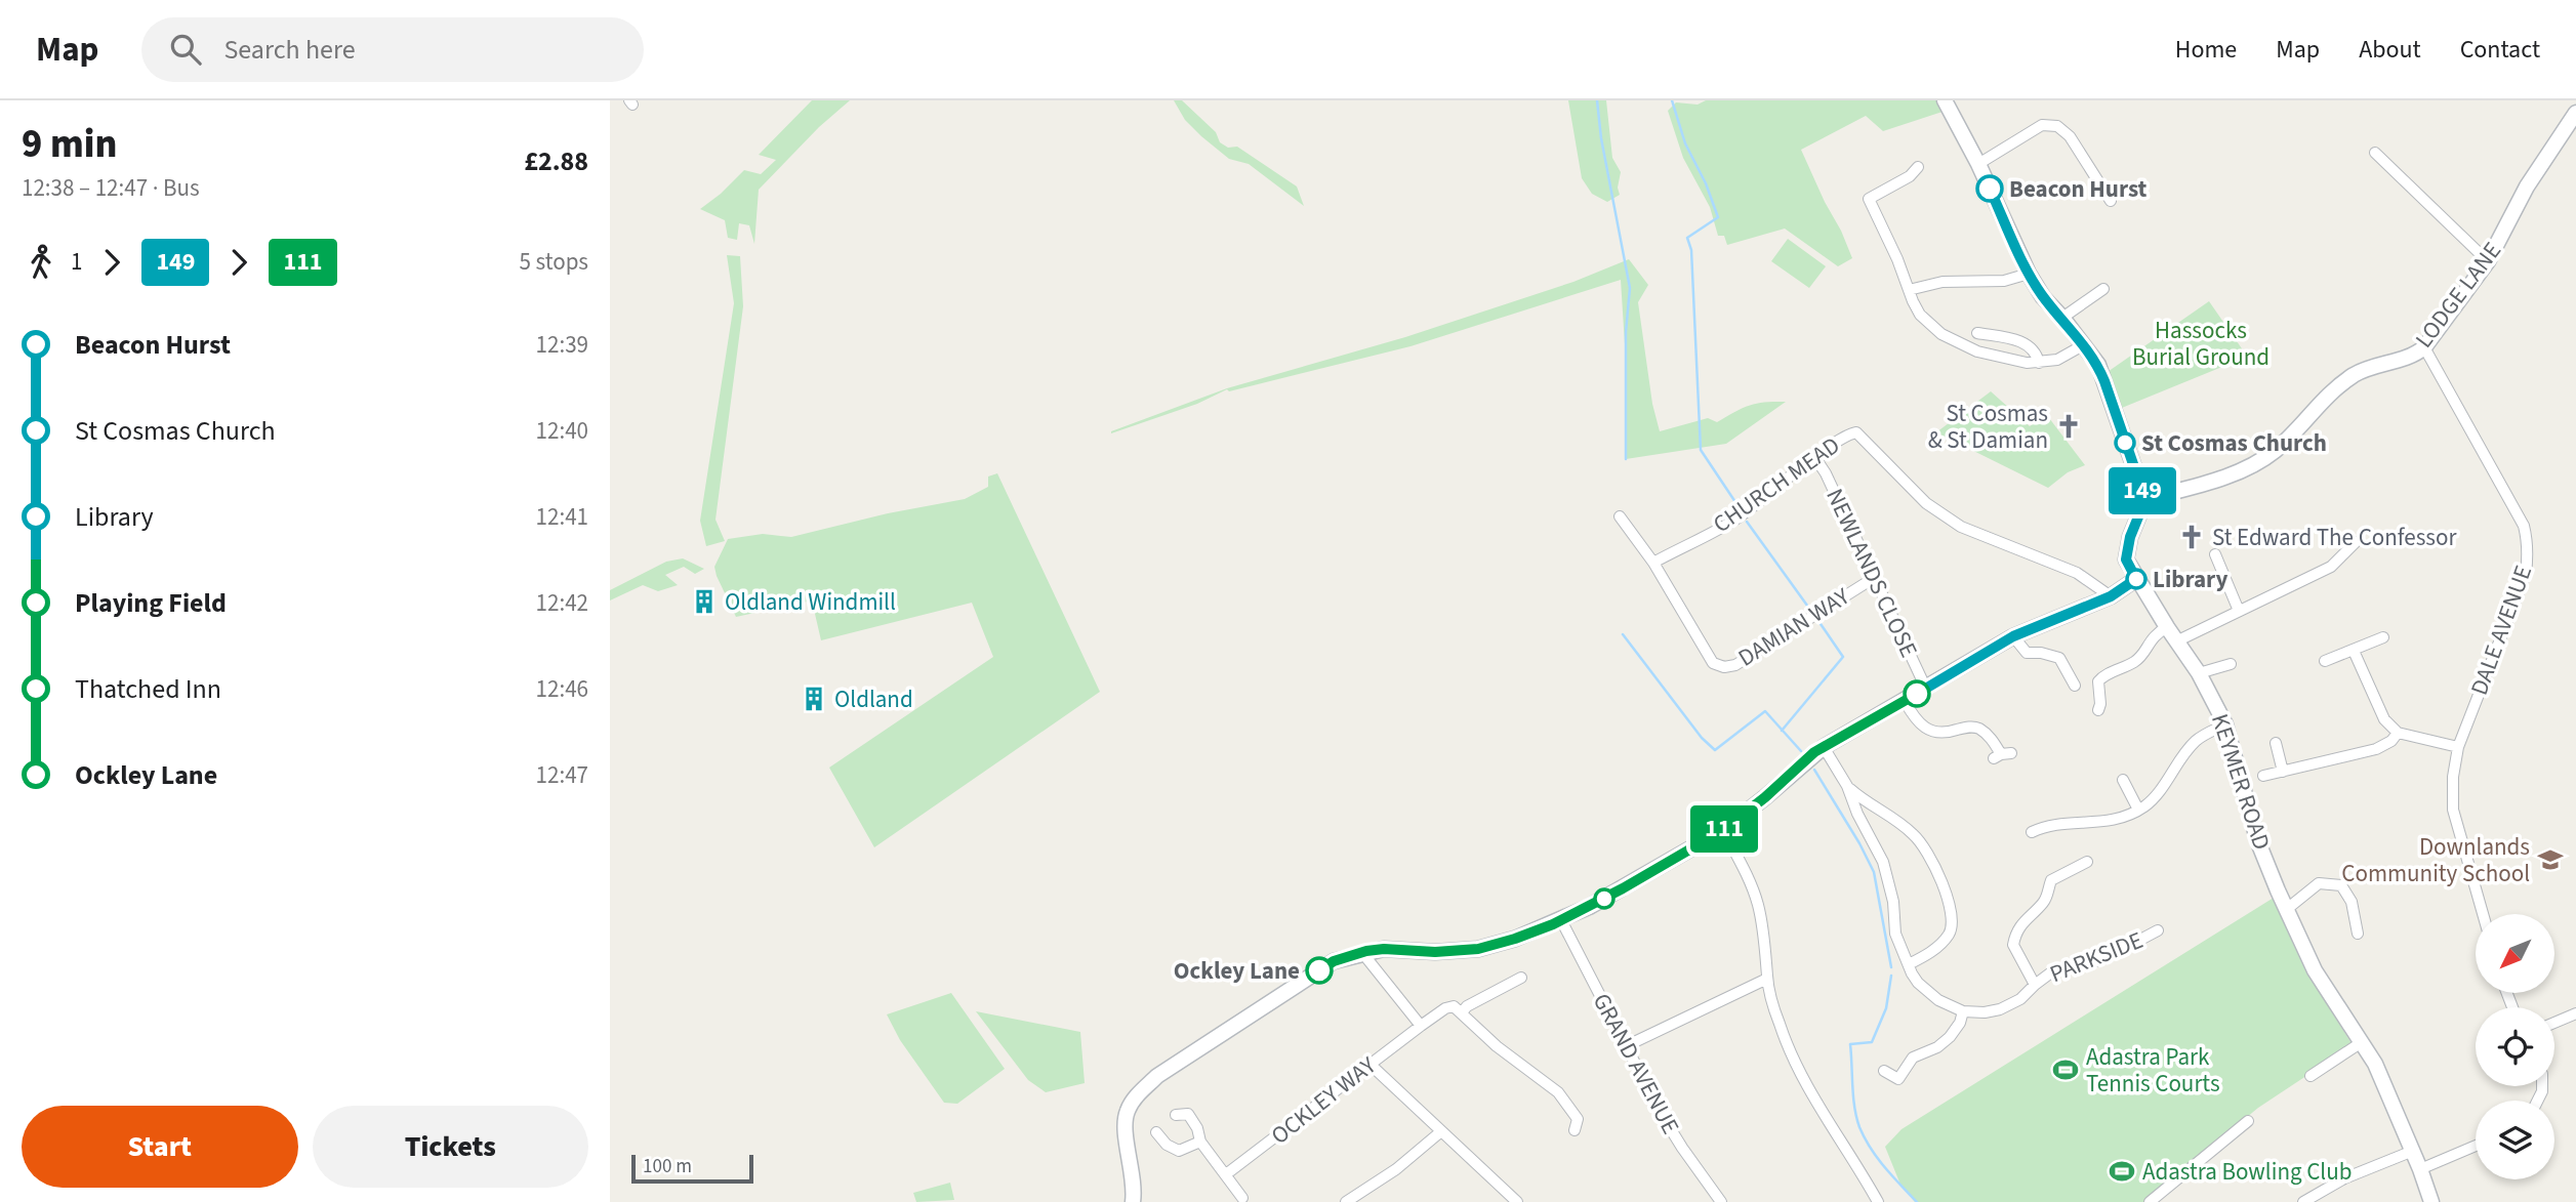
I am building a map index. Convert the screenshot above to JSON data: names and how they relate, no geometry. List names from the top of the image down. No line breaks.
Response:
{"streets":{"street":["LODGE LANE","CHURCH MEAD","NEWLANDS CLOSE","DAMIAN WAY","DALE AVENUE","KEYMER ROAD","PARKSIDE","GRAND AVENUE","OCKLEY WAY"]},"crossings":[["LODGE LANE","DALE AVENUE"],["LODGE LANE","KEYMER ROAD"],["CHURCH MEAD","NEWLANDS CLOSE"],["CHURCH MEAD","DAMIAN WAY"],["NEWLANDS CLOSE","DAMIAN WAY"]],"parks":["Hassocks Burial Ground"],"places":{"other":["Beacon Hurst","St Cosmas Church","Library","Ockley Lane"],"church":["St Cosmas & St Damian","St Edward The Confessor"],"building":["Oldland Windmill","Oldland"],"school or university":["Downlands Community School"],"sports":["Adastra Park Tennis Courts","Adastra Bowling Club"]},"lines":["bus line 149","bus line 111"],"scale_bar":"100 m","north":"bottom left","page":{"header":"Map","search":"Search here","nav":["Home","Map","About","Contact"],"heading":["9 min","12:38 – 12:47 · Bus","£2.88"],"on_map":["149","111"],"legs":["1","149","111","5 stops"],"list":[{"name":"Beacon Hurst","value":"12:39"},{"name":"St Cosmas Church","value":"12:40"},{"name":"Library","value":"12:41"},{"name":"Playing Field","value":"12:42"},{"name":"Thatched Inn","value":"12:46"},{"name":"Ockley Lane","value":"12:47"}],"buttons":["Start","Tickets"],"scale":"100 m"}}
